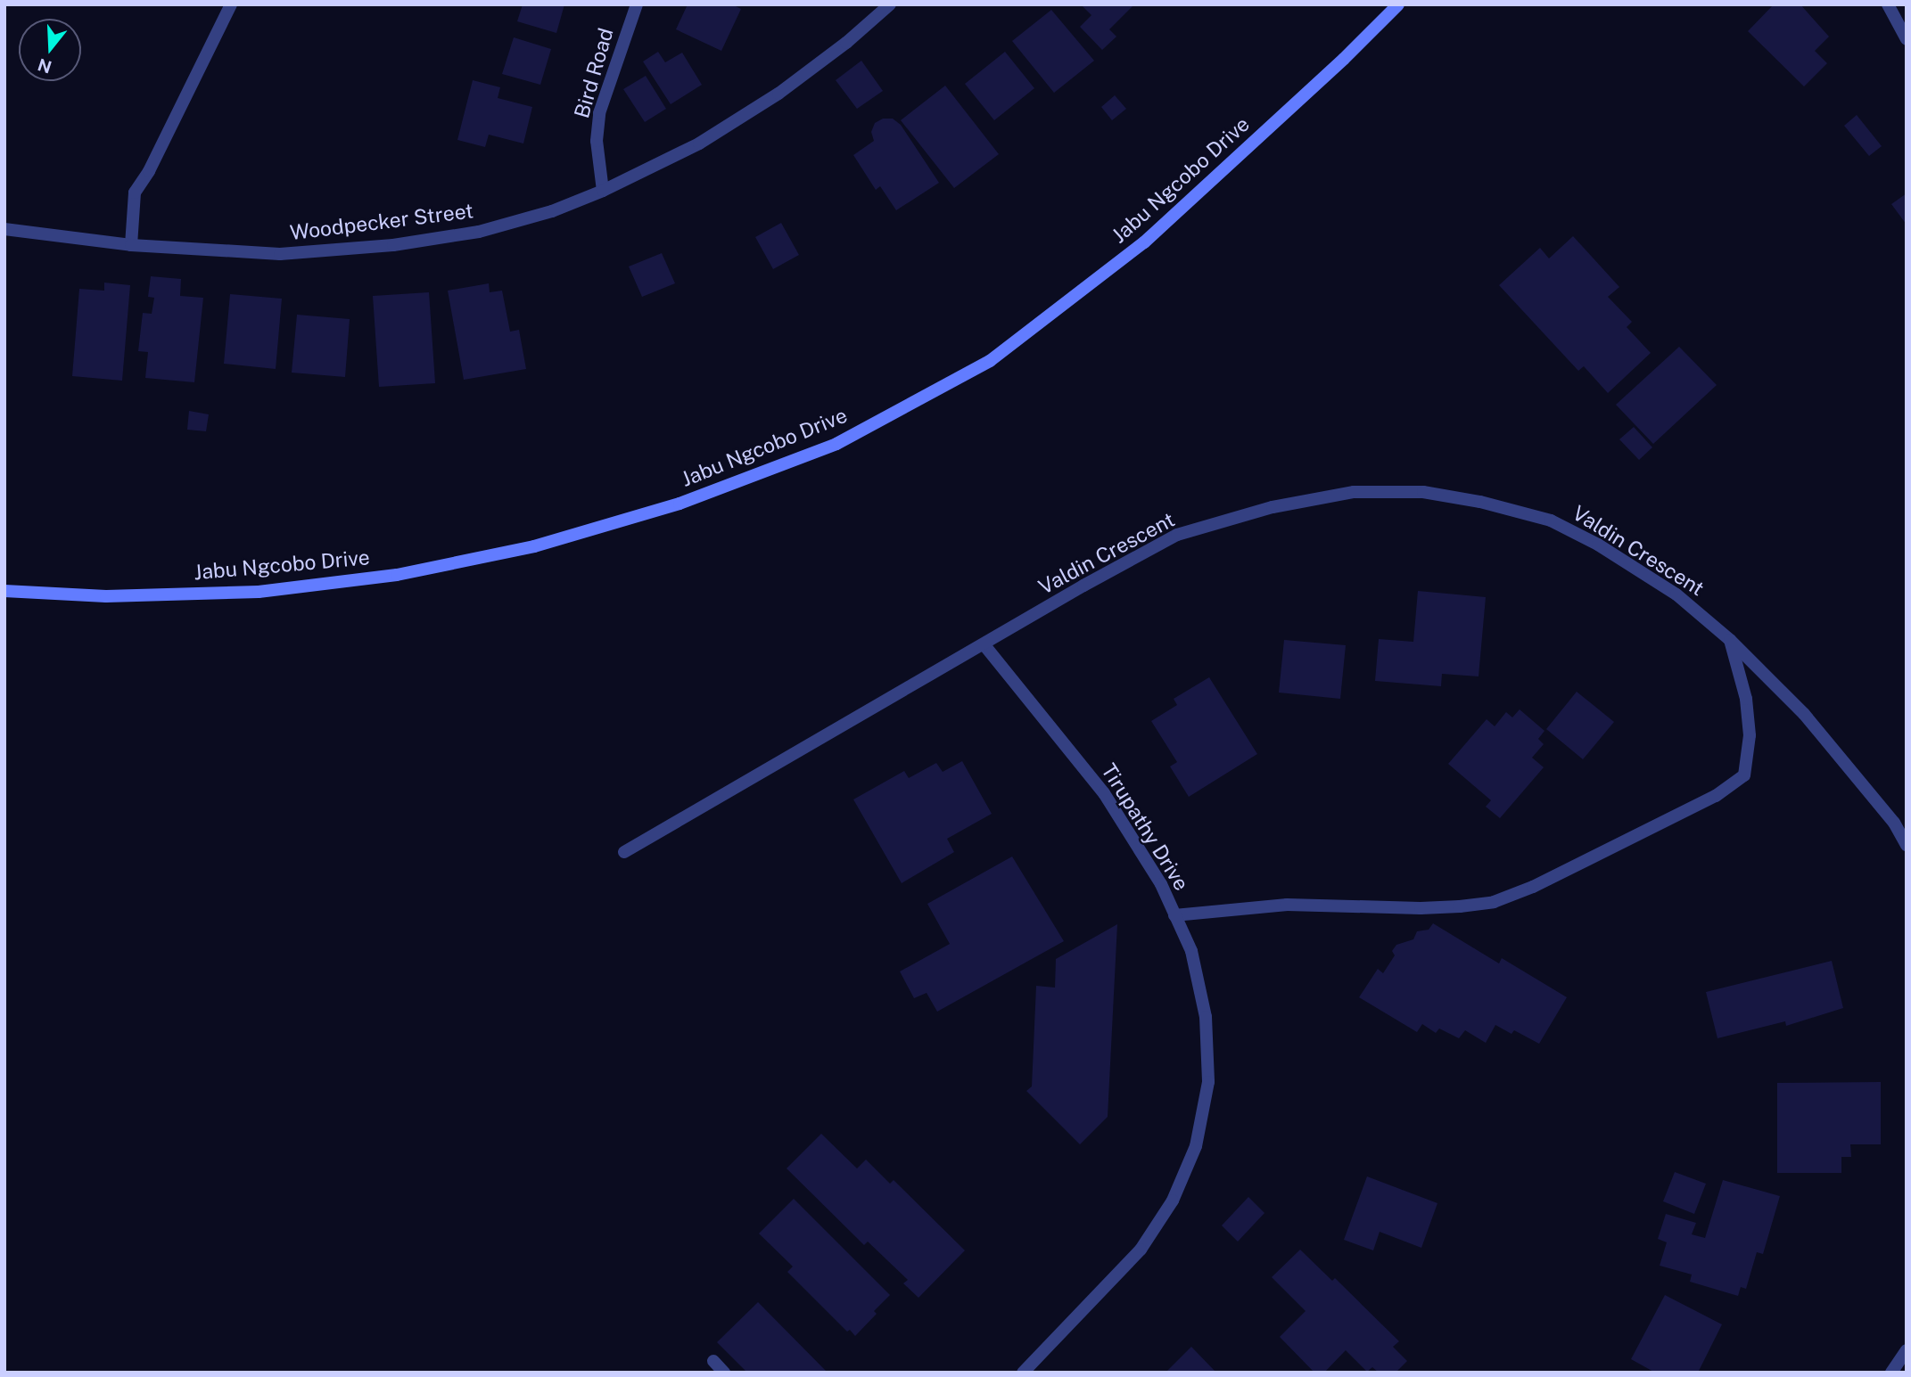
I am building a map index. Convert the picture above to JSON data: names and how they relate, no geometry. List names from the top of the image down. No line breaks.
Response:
{"streets":{"main road":["Jabu Ngcobo Drive"],"street":["Bird Road","Woodpecker Street","Valdin Crescent","Tirupathy Drive"]},"crossings":[["Bird Road","Woodpecker Street"],["Valdin Crescent","Tirupathy Drive"]],"north":"bottom"}
